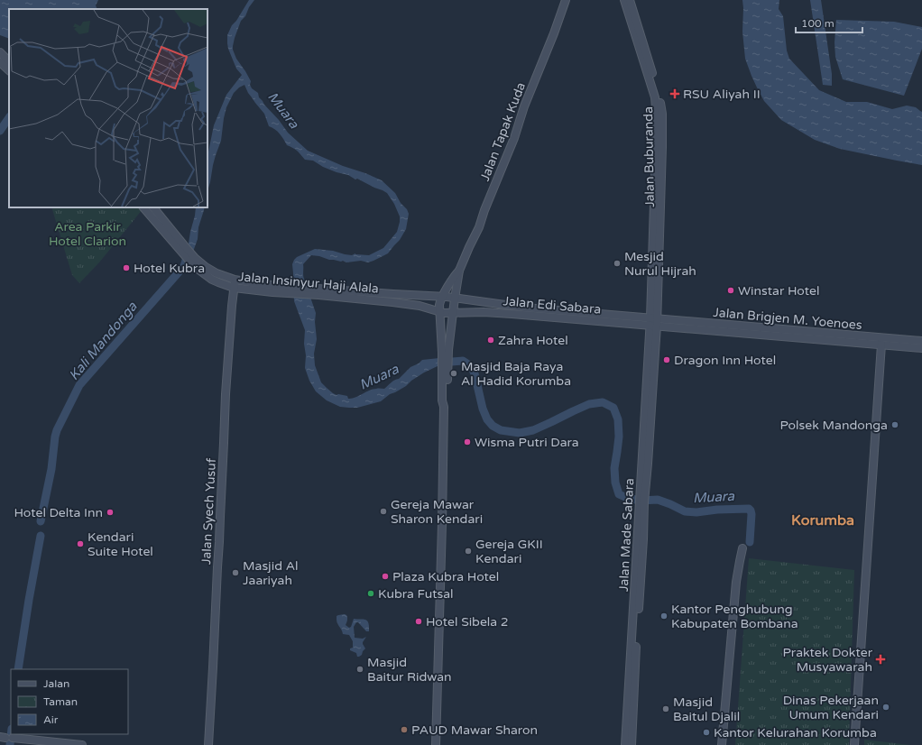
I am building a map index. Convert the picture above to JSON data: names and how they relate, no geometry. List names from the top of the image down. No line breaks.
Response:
{"streets":{"street":["Jalan Tapak Kuda","Jalan Buburanda","Jalan Insinyur Haji Alala","Jalan Edi Sabara","Jalan Brigjen M. Yoenoes","Jalan Syech Yusuf","Jalan Made Sabara"]},"crossings":[["Jalan Tapak Kuda","Jalan Insinyur Haji Alala"],["Jalan Tapak Kuda","Jalan Edi Sabara"],["Jalan Buburanda","Jalan Edi Sabara"],["Jalan Buburanda","Jalan Brigjen M. Yoenoes"],["Jalan Buburanda","Jalan Made Sabara"],["Jalan Insinyur Haji Alala","Jalan Edi Sabara"],["Jalan Insinyur Haji Alala","Jalan Syech Yusuf"],["Jalan Edi Sabara","Jalan Brigjen M. Yoenoes"],["Jalan Edi Sabara","Jalan Made Sabara"],["Jalan Brigjen M. Yoenoes","Jalan Made Sabara"]],"districts":["Korumba"],"water":["Muara","Kali Mandonga"],"parks":["Area Parkir Hotel Clarion"],"places":{"health":["RSU Aliyah II","Praktek Dokter Musyawarah"],"other":["Mesjid Nurul Hijrah","Hotel Kubra","Winstar Hotel","Zahra Hotel","Dragon Inn Hotel","Masjid Baja Raya Al Hadid Korumba","Polsek Mandonga","Wisma Putri Dara","Gereja Mawar Sharon Kendari","Hotel Delta Inn","Kendari Suite Hotel","Gereja GKII Kendari","Masjid Al Jaariyah","Plaza Kubra Hotel","Kubra Futsal","Kantor Penghubung Kabupaten Bombana","Hotel Sibela 2","Masjid Baitur Ridwan","Dinas Pekerjaan Umum Kendari","Masjid Baitul Djalil","PAUD Mawar Sharon","Kantor Kelurahan Korumba"]},"legend":["Jalan","Taman","Air"],"scale_bar":"100 m"}
